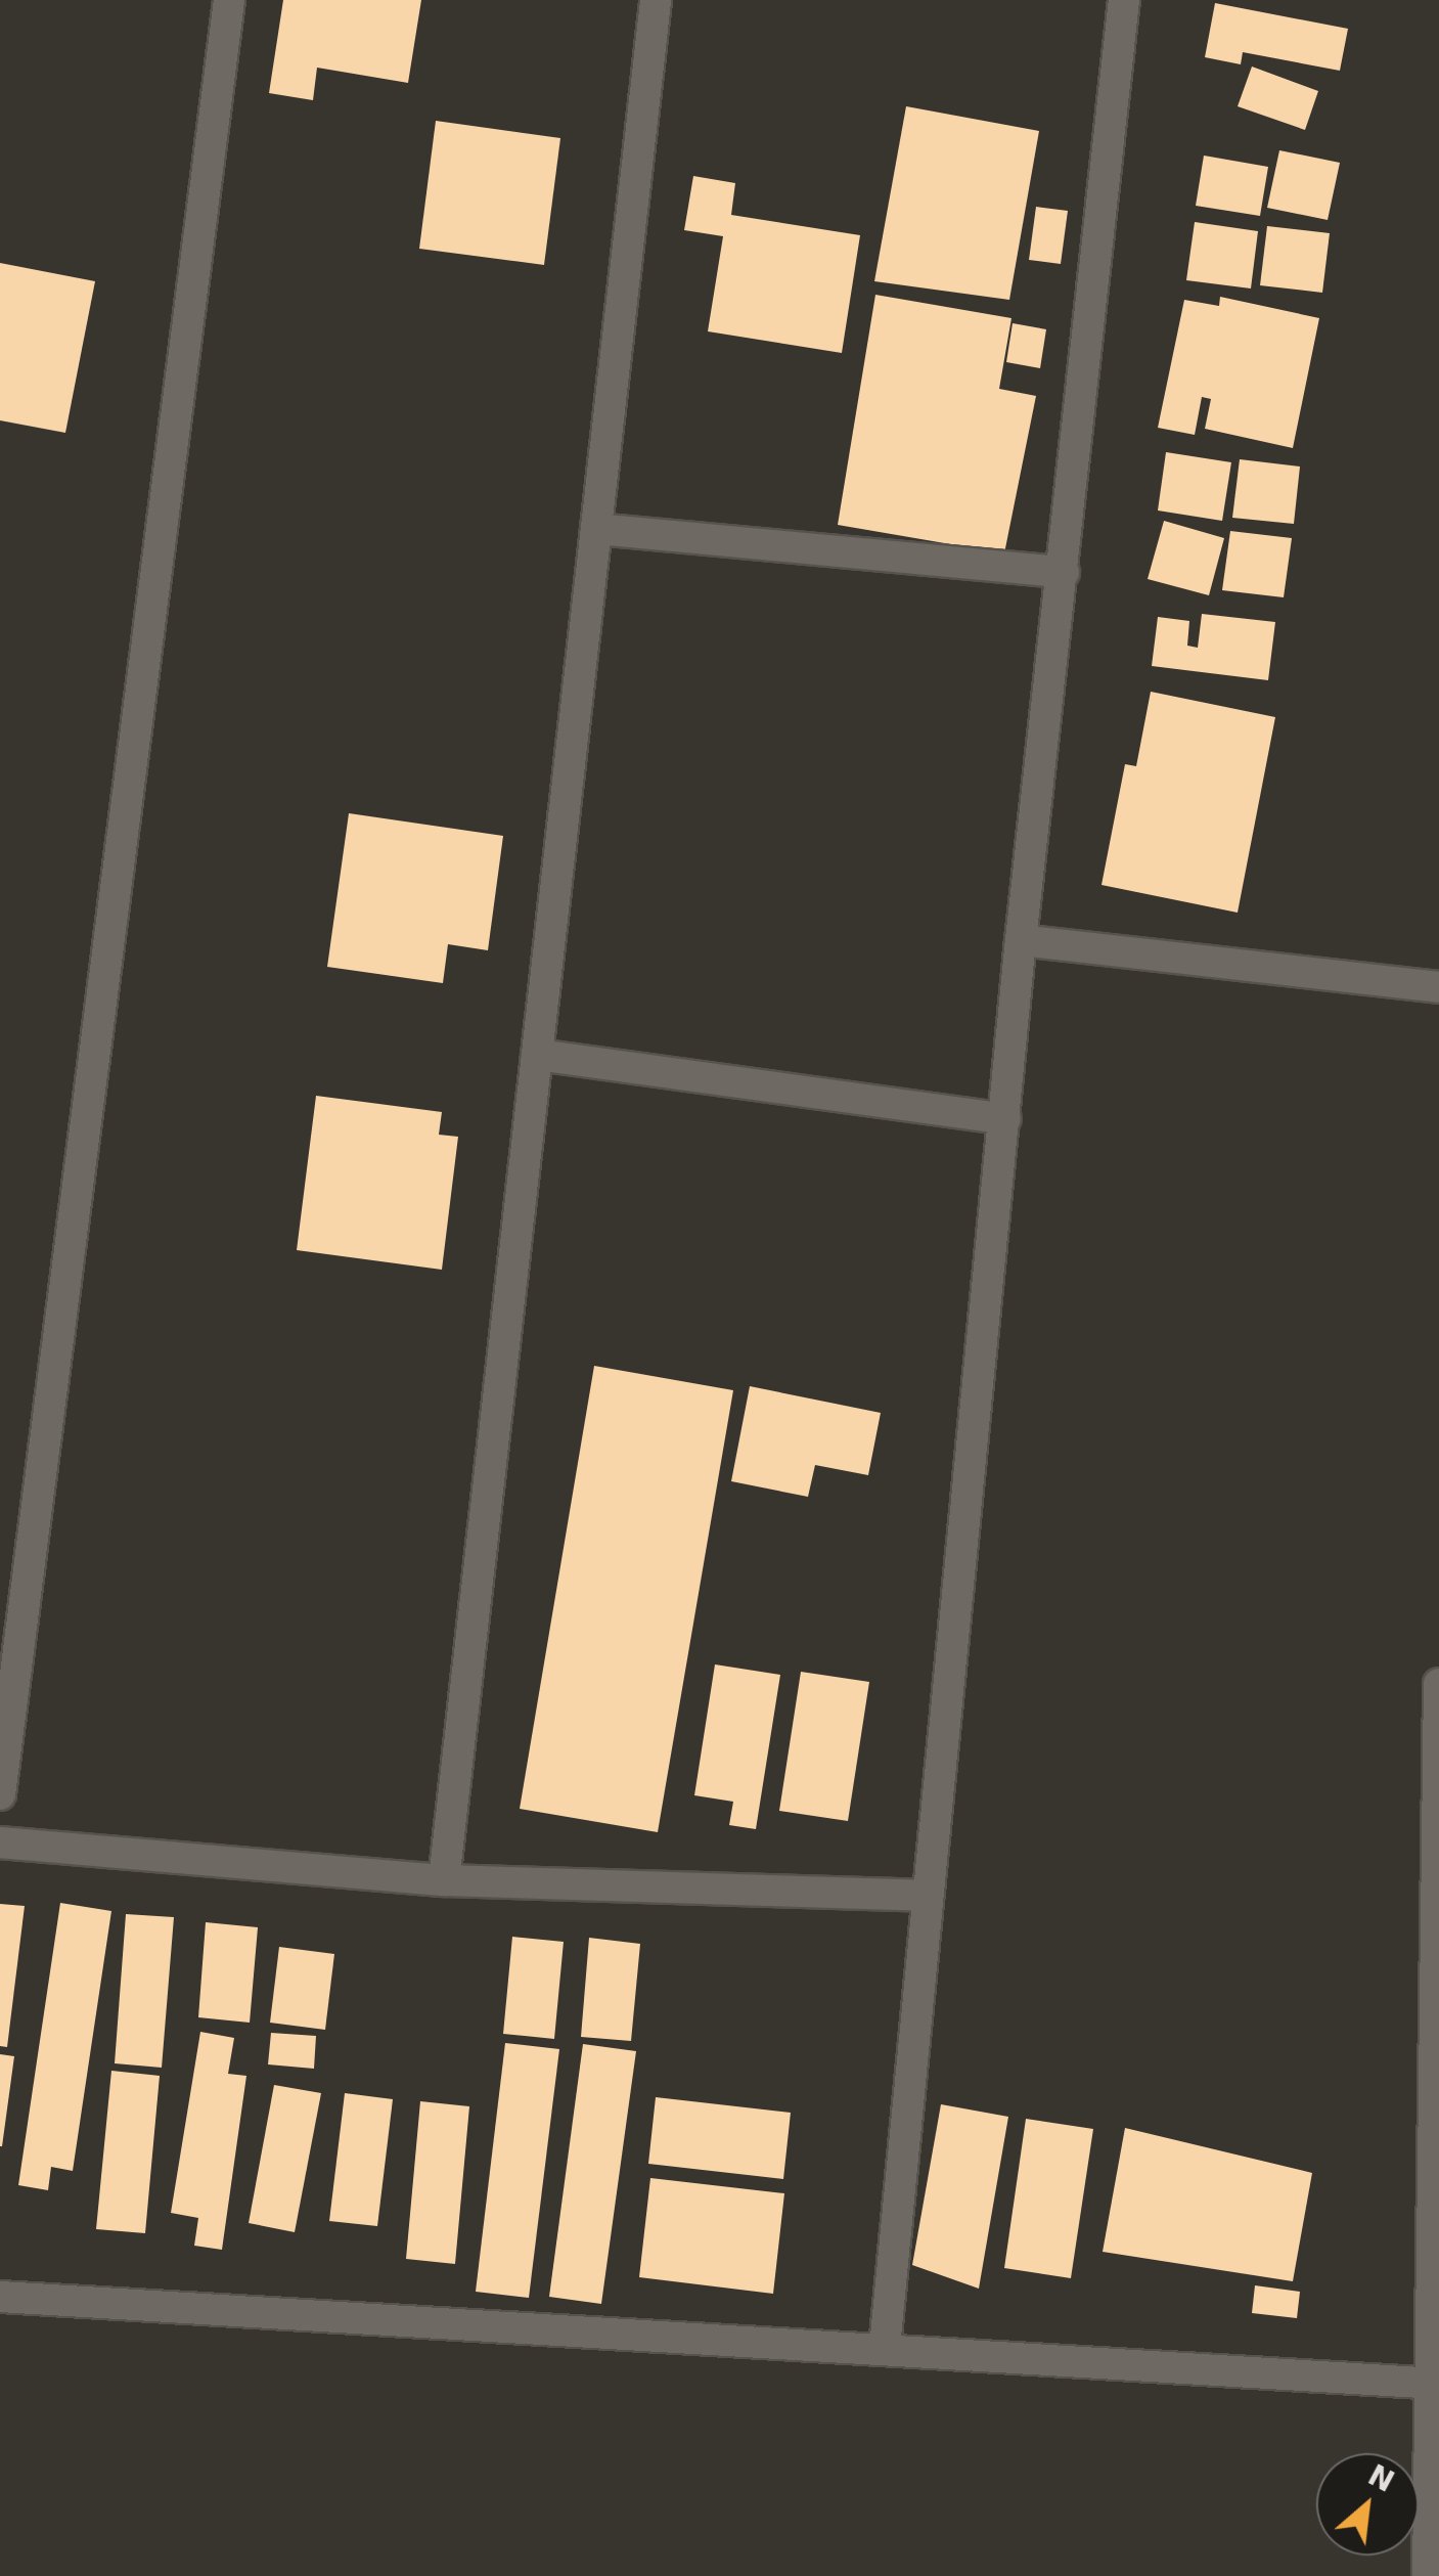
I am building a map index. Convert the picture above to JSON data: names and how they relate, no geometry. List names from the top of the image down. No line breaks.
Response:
{"north":"top right"}
